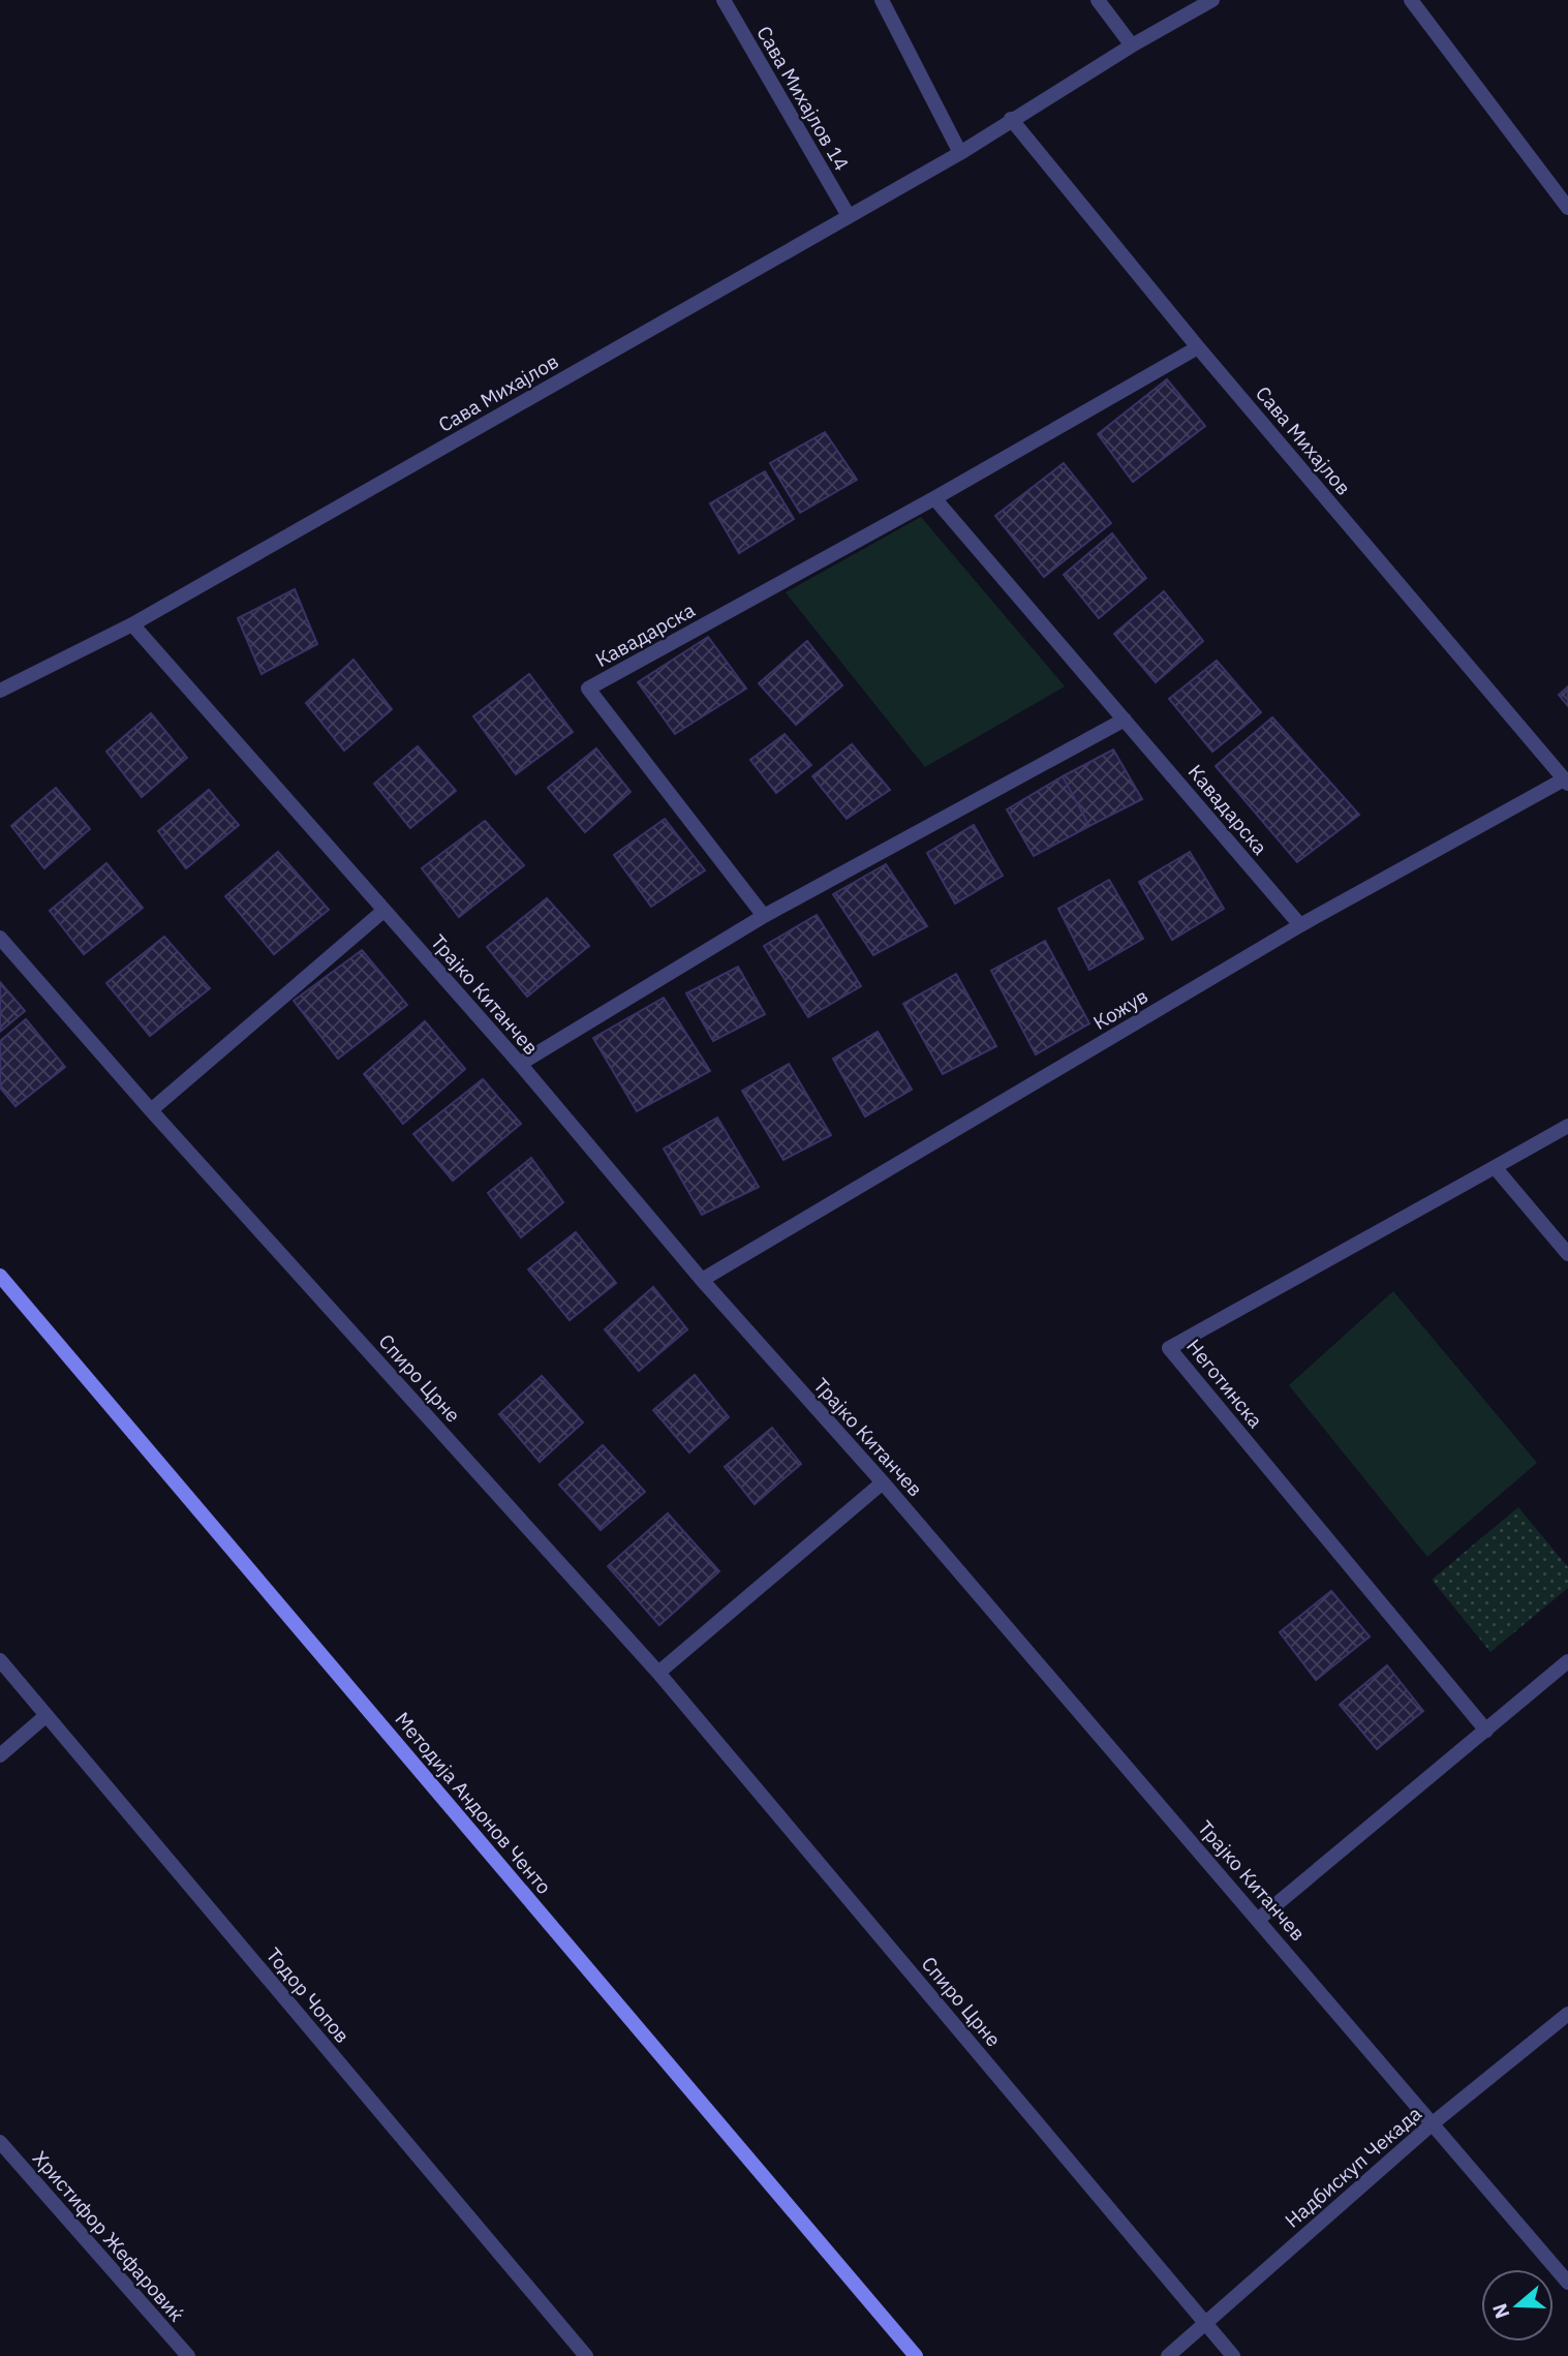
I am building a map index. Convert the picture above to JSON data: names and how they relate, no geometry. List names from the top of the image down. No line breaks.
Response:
{"streets":{"main road":["Методија Андонов Ченто"],"street":["Сава Михајлов 14","Сава Михајлов","Кавадарска","Трајко Китанчев","Кожув","Спиро Црне","Неготинска","Тодор Чопов","Надбискуп Чекада","Христифор Жефаровиќ"]},"crossings":[["Сава Михајлов 14","Сава Михајлов"],["Сава Михајлов","Кавадарска"],["Сава Михајлов","Трајко Китанчев"],["Сава Михајлов","Кожув"],["Кавадарска","Кожув"],["Трајко Китанчев","Кожув"],["Трајко Китанчев","Надбискуп Чекада"],["Спиро Црне","Надбискуп Чекада"]],"north":"left"}
